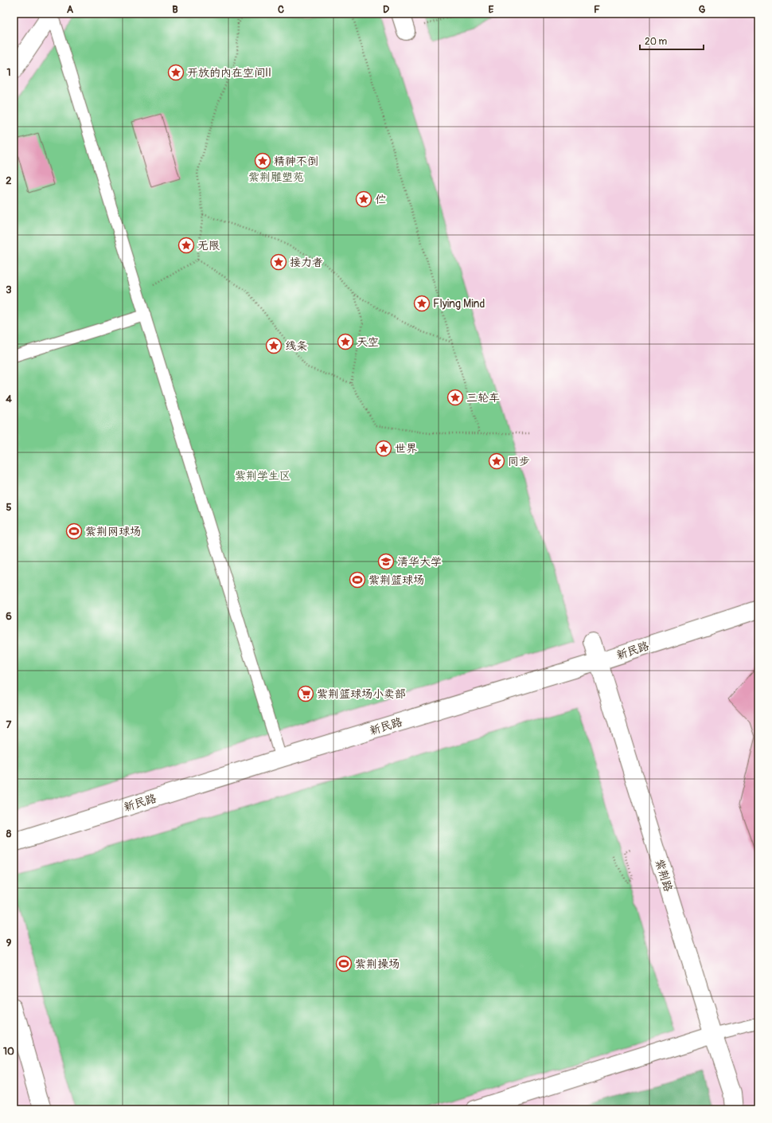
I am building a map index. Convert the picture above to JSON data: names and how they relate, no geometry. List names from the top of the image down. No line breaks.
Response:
{"streets":{"street":["新民路","紫荆路"]},"crossings":[["新民路","紫荆路"]],"parks":["紫荆雕塑苑","紫荆学生区"],"places":{"place":["开放的内在空间II","精神不倒","伫","无限","接力者","Flying Mind","天空","线条","三轮车","世界","同步"],"sports":["紫荆网球场","紫荆篮球场","紫荆操场"],"school or university":["清华大学"],"supermarket":["紫荆篮球场小卖部"]},"scale_bar":"20 m","grid":{"columns":["A","B","C","D","E","F","G"],"rows":["1","2","3","4","5","6","7","8","9","10"]}}
